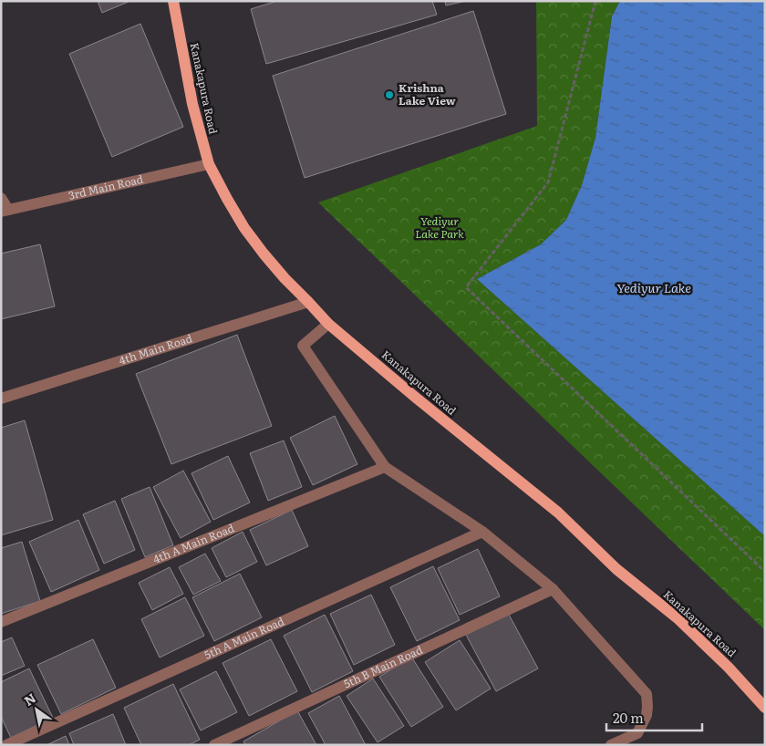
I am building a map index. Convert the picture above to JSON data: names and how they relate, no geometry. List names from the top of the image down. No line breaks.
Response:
{"streets":{"main road":["Kanakapura Road"],"street":["3rd Main Road","4th Main Road","4th A Main Road","5th A Main Road","5th B Main Road"]},"crossings":[["Kanakapura Road","3rd Main Road"],["Kanakapura Road","4th Main Road"]],"water":["Yediyur Lake"],"parks":["Yediyur Lake Park"],"places":["Krishna Lake View"],"scale_bar":"20 m","north":"top left"}
